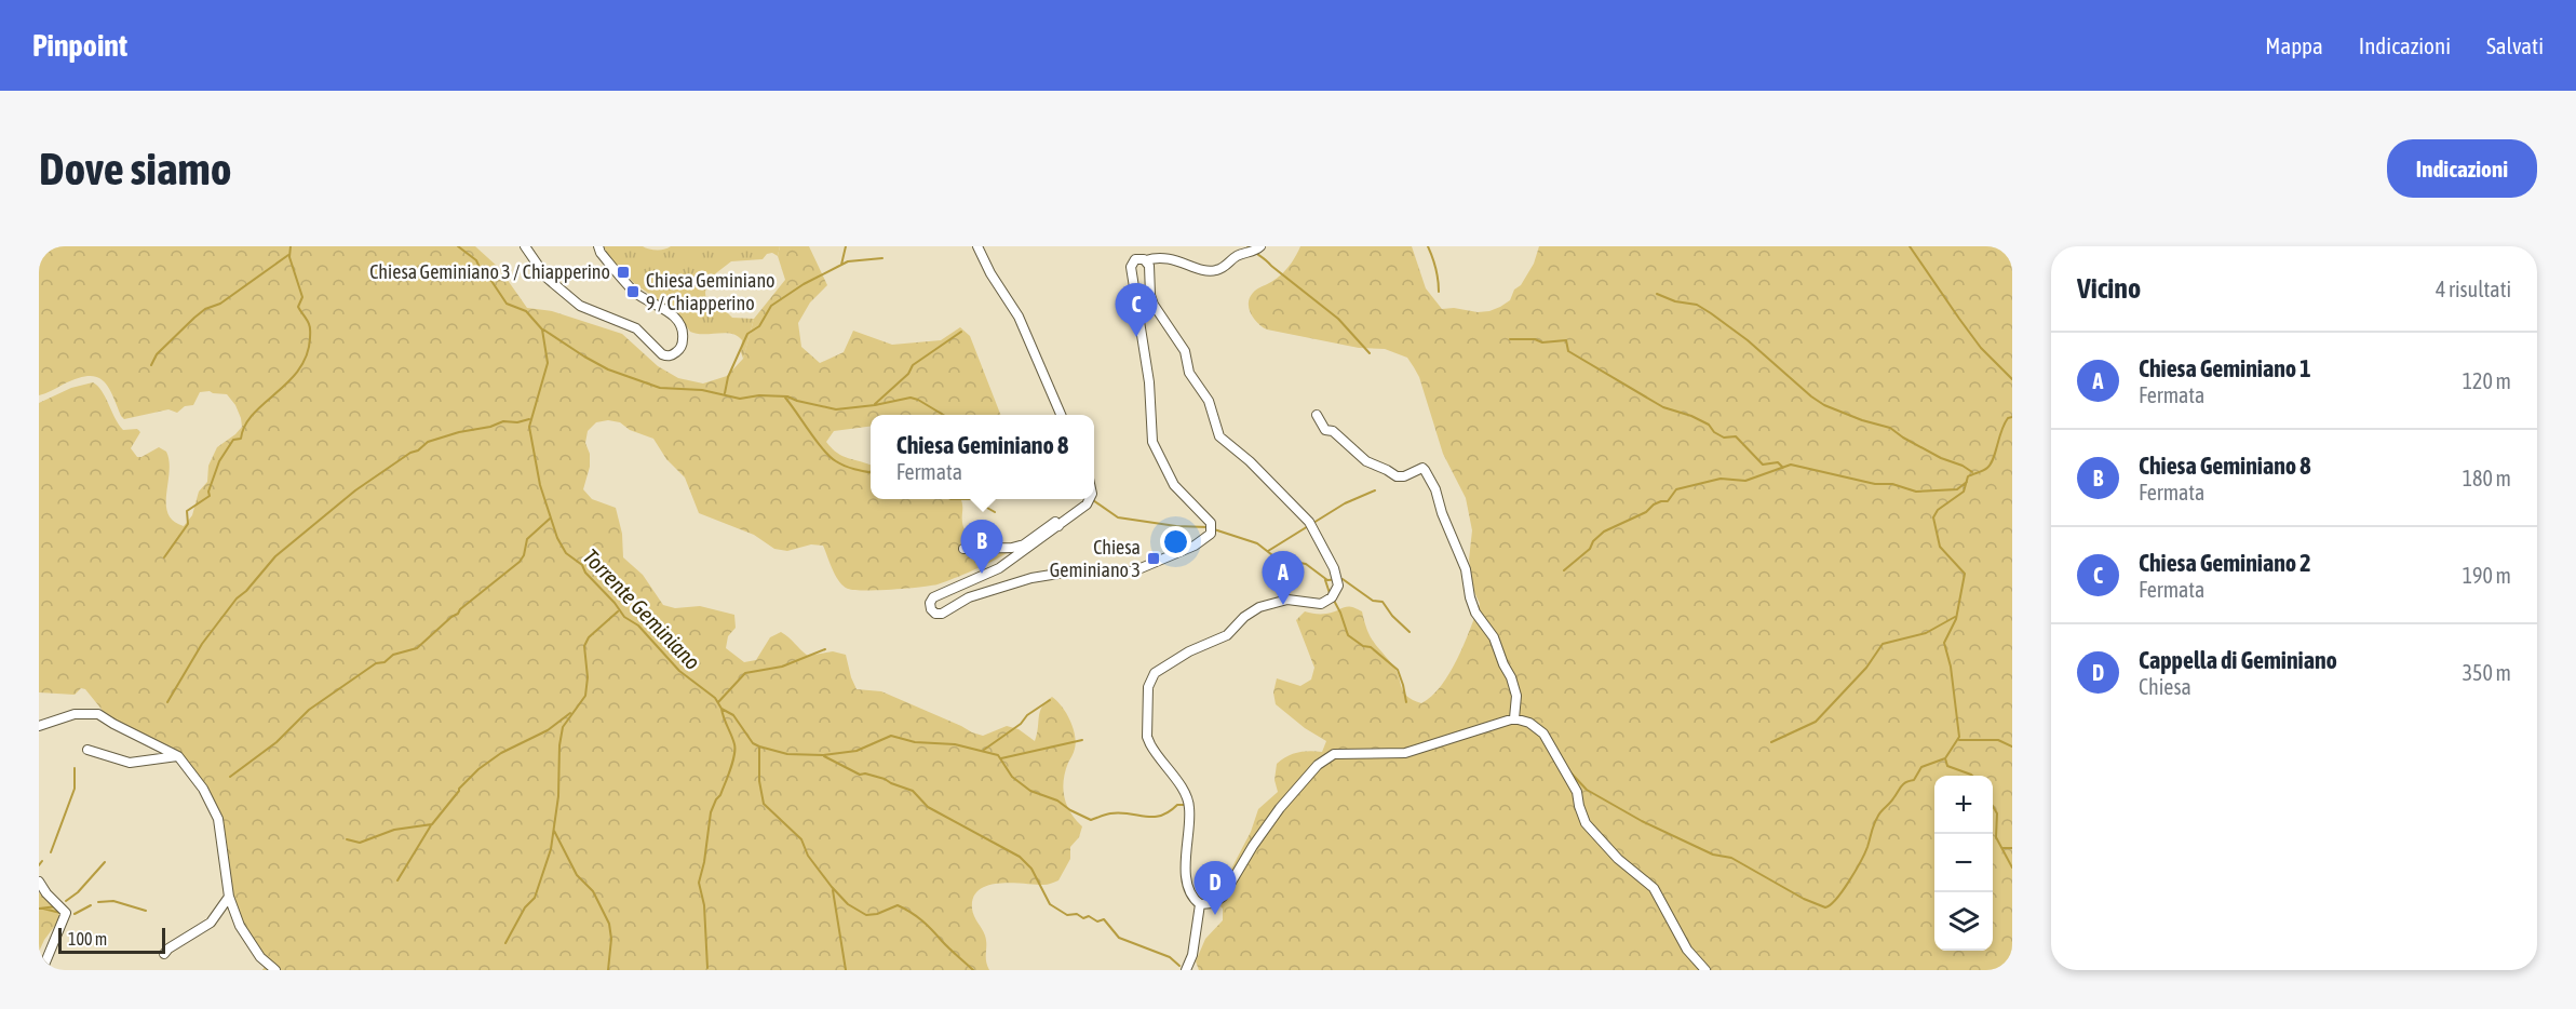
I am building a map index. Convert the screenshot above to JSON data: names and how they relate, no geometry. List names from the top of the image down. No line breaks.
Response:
{"water":["Torrente Geminiano"],"places":{"transit":["Chiesa Geminiano 3 / Chiapperino","Chiesa Geminiano 9 / Chiapperino","Chiesa Geminiano 3"]},"scale_bar":"100 m","page":{"header":"Pinpoint","nav":["Mappa","Indicazioni","Salvati"],"buttons":"Indicazioni","title":"Dove siamo","heading":["Vicino","4 risultati"],"pins":["C","B","A","D"],"list":[{"mark":"A","name":"Chiesa Geminiano 1","note":"Fermata","value":"120 m"},{"mark":"B","name":"Chiesa Geminiano 8","note":"Fermata","value":"180 m"},{"mark":"C","name":"Chiesa Geminiano 2","note":"Fermata","value":"190 m"},{"mark":"D","name":"Cappella di Geminiano","note":"Chiesa","value":"350 m"}],"popup":["Chiesa Geminiano 8","Fermata"],"map_buttons":["+","−"],"scale":"100 m"}}
